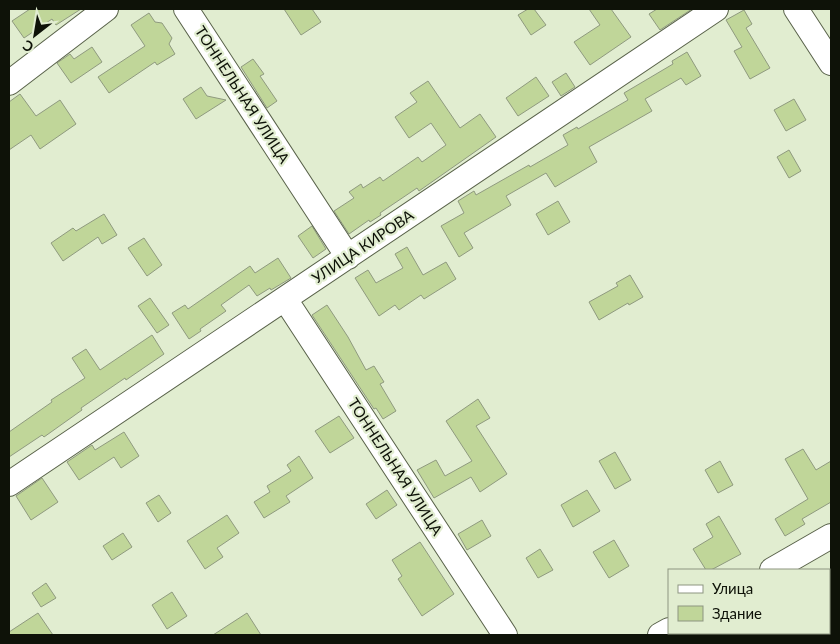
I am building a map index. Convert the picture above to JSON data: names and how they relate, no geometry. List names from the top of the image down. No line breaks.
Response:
{"streets":{"street":["ТОННЕЛЬНАЯ УЛИЦА","УЛИЦА КИРОВА"]},"crossings":[["ТОННЕЛЬНАЯ УЛИЦА","УЛИЦА КИРОВА"]],"legend":["Улица","Здание"],"north":"bottom left"}
